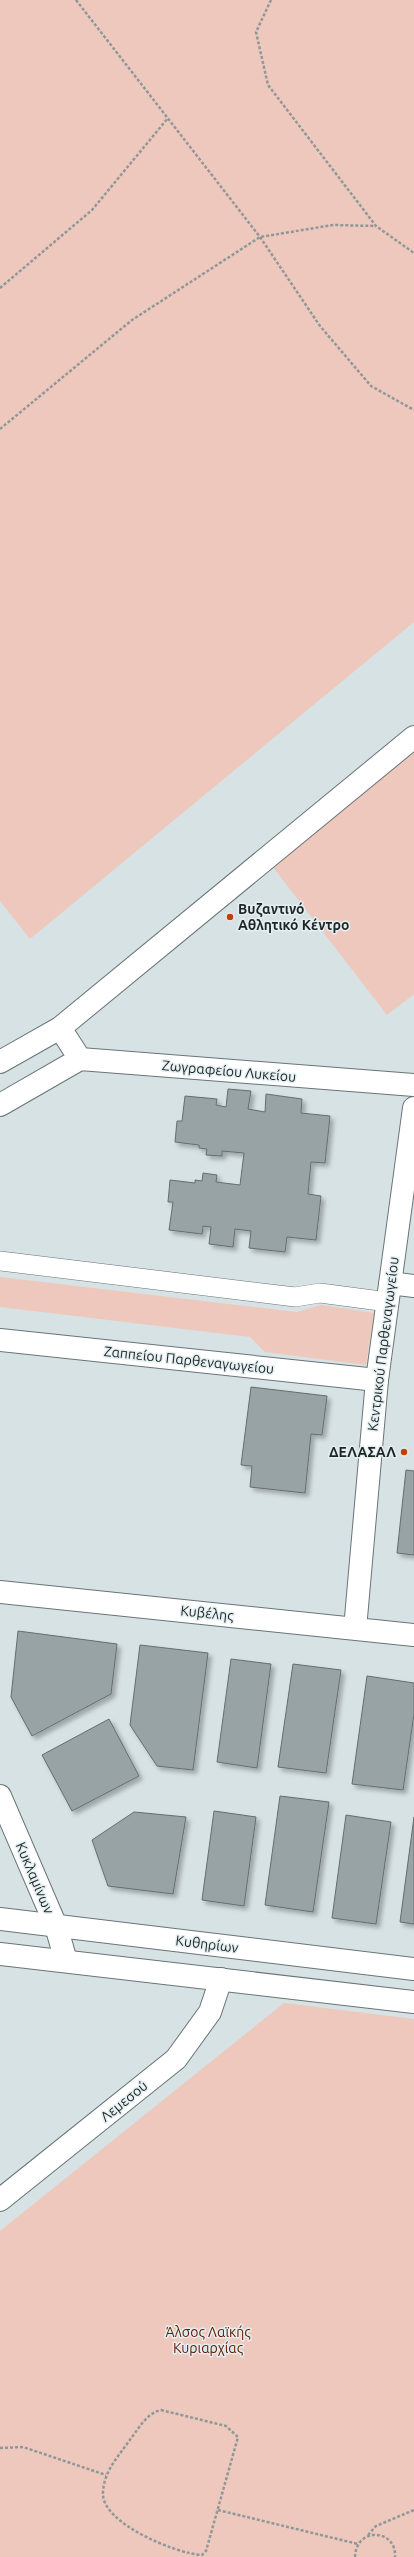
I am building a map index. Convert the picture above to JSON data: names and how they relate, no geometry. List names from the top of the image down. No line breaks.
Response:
{"streets":{"street":["Ζωγραφείου Λυκείου","Κεντρικού Παρθεναγωγείου","Ζαππείου Παρθεναγωγείου","Κυβέλης","Κυκλαμίνων","Κυθηρίων","Λεμεσού"]},"crossings":[["Κεντρικού Παρθεναγωγείου","Ζαππείου Παρθεναγωγείου"],["Κεντρικού Παρθεναγωγείου","Κυβέλης"],["Κυκλαμίνων","Κυθηρίων"]],"parks":["Άλσος Λαϊκής Κυριαρχίας"],"places":["Βυζαντινό Αθλητικό Κέντρο","ΔΕΛΑΣΑΛ"]}
